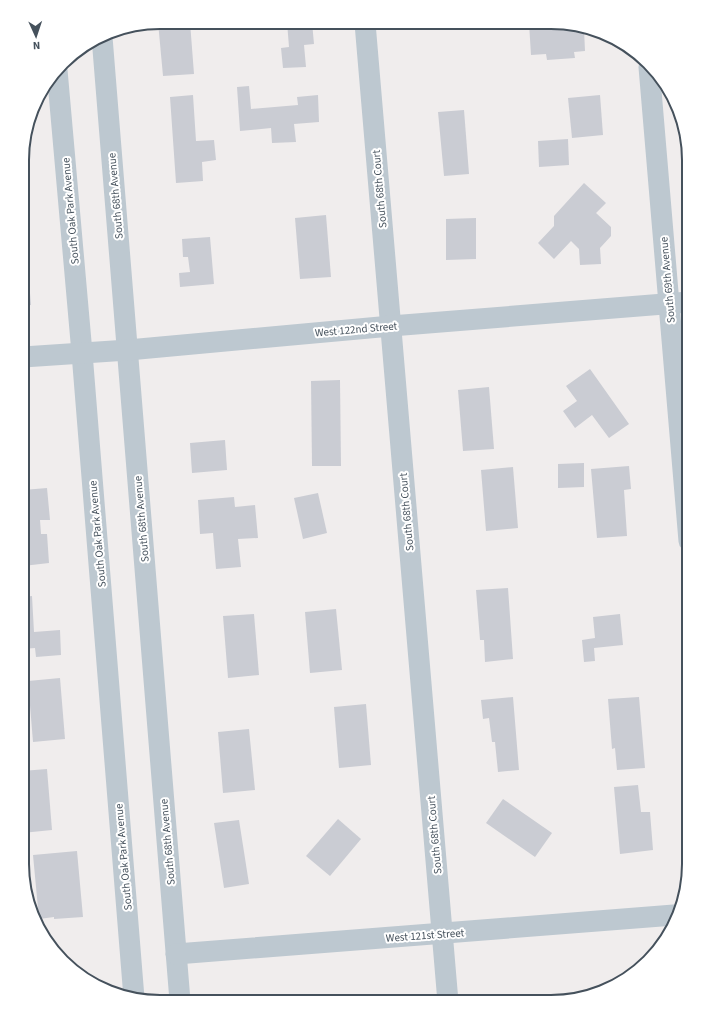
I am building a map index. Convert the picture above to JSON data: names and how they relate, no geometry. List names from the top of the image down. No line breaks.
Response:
{"streets":{"street":["South 68th Court","South 68th Avenue","South Oak Park Avenue","South 69th Avenue","West 122nd Street","West 121st Street"]},"crossings":[["South 68th Court","West 122nd Street"],["South 68th Court","West 121st Street"],["South 68th Avenue","West 122nd Street"],["South 68th Avenue","West 121st Street"],["South Oak Park Avenue","West 122nd Street"],["South 69th Avenue","West 122nd Street"]],"north":"bottom"}
